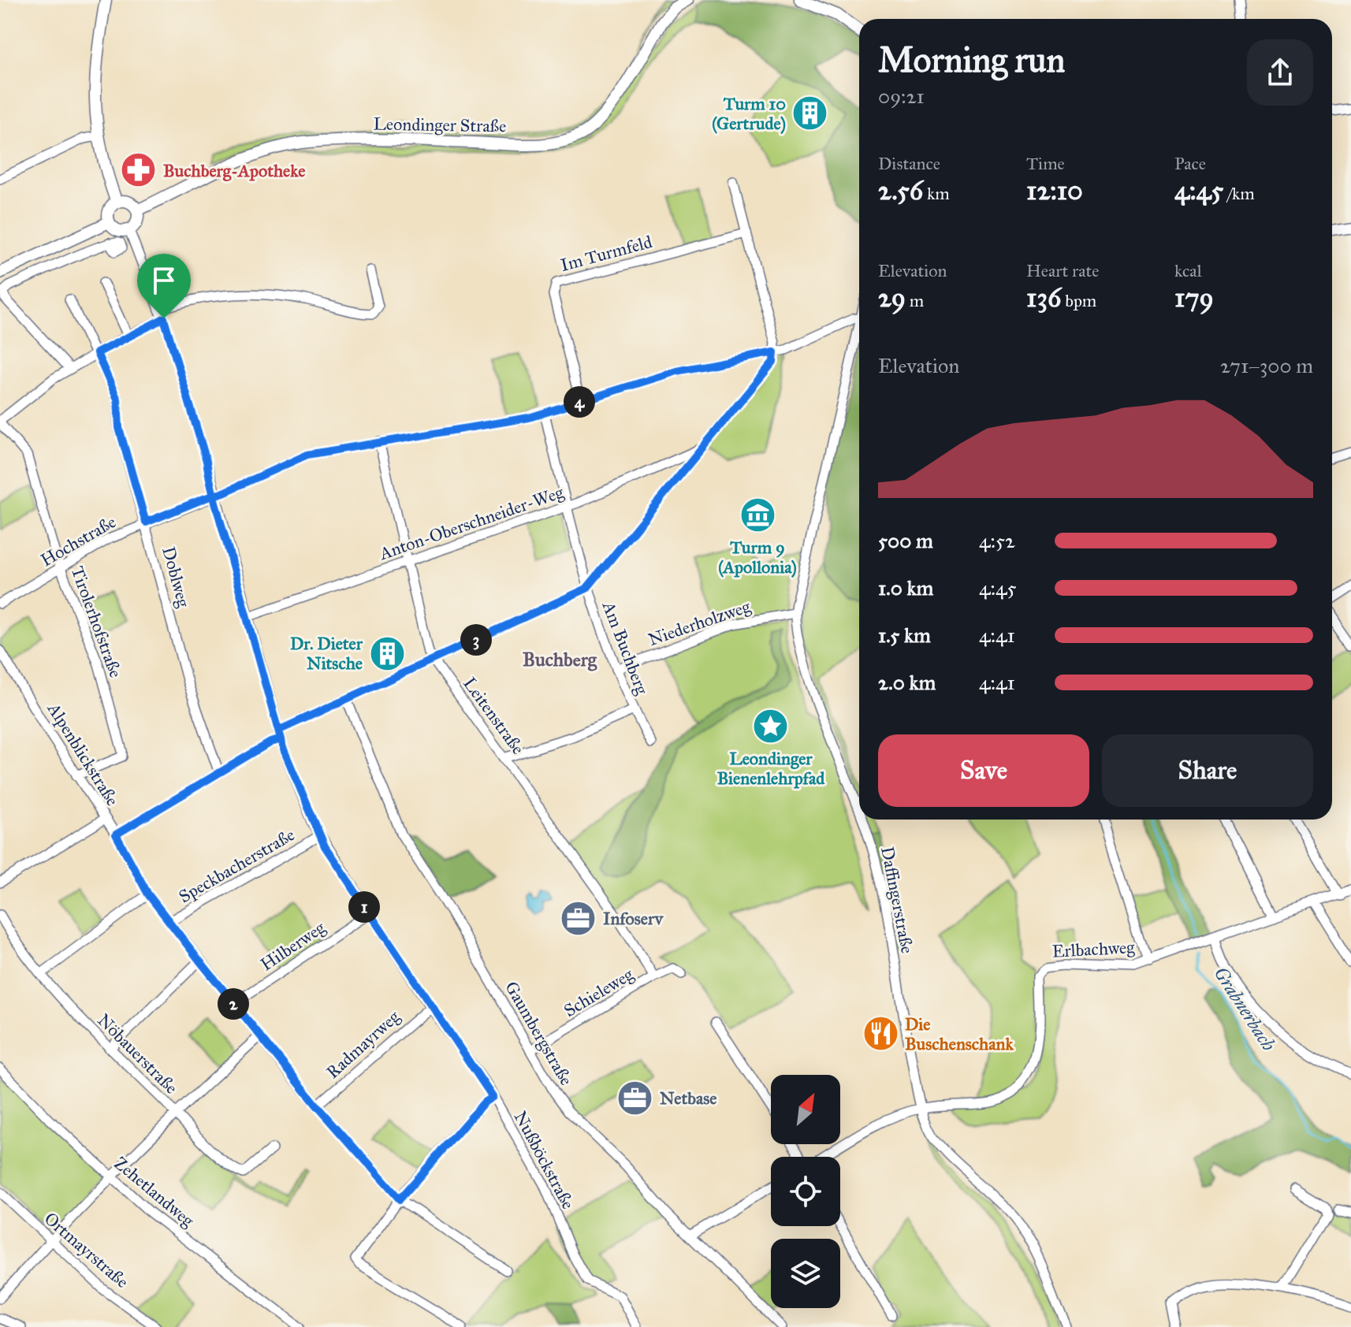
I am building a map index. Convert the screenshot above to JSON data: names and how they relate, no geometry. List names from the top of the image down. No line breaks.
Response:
{"streets":{"street":["Leondinger Straße","Im Turmfeld","Anton-Oberschneider-Weg","Hochstraße","Doblweg","Tirolerhofstraße","Niederholzweg","Am Buchberg","Leitenstraße","Alpenblickstraße","Speckbacherstraße","Daffingerstraße","Hilberweg","Erlbachweg","Schieleweg","Gaumbergstraße","Radmayrweg","Nöbauerstraße","Nußböckstraße","Zehetlandweg","Ortmayrstraße"]},"crossings":[["Leondinger Straße","Nußböckstraße"],["Im Turmfeld","Hochstraße"],["Anton-Oberschneider-Weg","Am Buchberg"],["Anton-Oberschneider-Weg","Leitenstraße"],["Anton-Oberschneider-Weg","Nußböckstraße"],["Hochstraße","Doblweg"],["Hochstraße","Tirolerhofstraße"],["Hochstraße","Am Buchberg"],["Hochstraße","Leitenstraße"],["Hochstraße","Nußböckstraße"],["Tirolerhofstraße","Alpenblickstraße"],["Niederholzweg","Am Buchberg"],["Niederholzweg","Daffingerstraße"],["Leitenstraße","Schieleweg"],["Alpenblickstraße","Speckbacherstraße"],["Alpenblickstraße","Hilberweg"],["Alpenblickstraße","Radmayrweg"],["Speckbacherstraße","Nußböckstraße"],["Daffingerstraße","Erlbachweg"],["Hilberweg","Nußböckstraße"],["Schieleweg","Gaumbergstraße"],["Radmayrweg","Nußböckstraße"]],"districts":["Buchberg"],"water":["Grabnerbach"],"places":{"building":["Turm 10 (Gertrude)","Dr. Dieter Nitsche"],"pharmacy":["Buchberg-Apotheke"],"museum":["Turm 9 (Apollonia)"],"place":["Leondinger Bienenlehrpfad"],"office":["Infoserv","Netbase"],"restaurant":["Die Buschenschank"]},"north":"top right","page":{"heading":["Morning run","09:21"],"stats":[["Distance","2.56 km"],["Time","12:10"],["Pace","4:45 /km"],["Elevation","29 m"],["Heart rate","136 bpm"],["kcal","179"]],"chart":["Elevation","271–300 m"],"pins":["4","3","1","2"],"list":[{"name":"500 m","note":"4:52"},{"name":"1.0 km","note":"4:45"},{"name":"1.5 km","note":"4:41"},{"name":"2.0 km","note":"4:41"}],"buttons":["Save","Share"]}}
